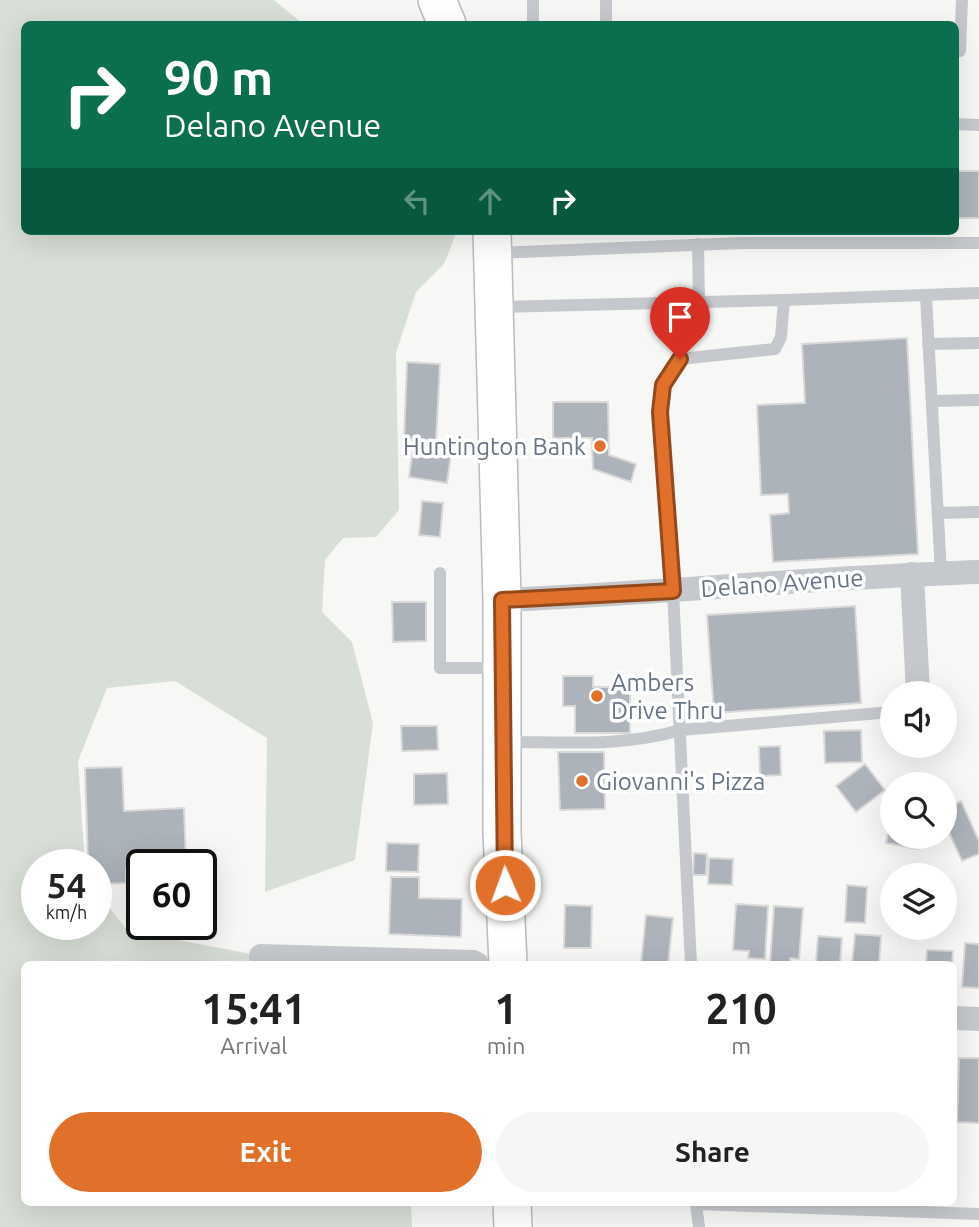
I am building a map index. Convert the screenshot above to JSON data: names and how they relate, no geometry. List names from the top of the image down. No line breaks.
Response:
{"streets":{"street":["Delano Avenue"]},"places":["Huntington Bank","Ambers Drive Thru","Giovanni's Pizza"],"page":{"turn":["90 m","Delano Avenue"],"speed":"54 km/h","limit":"60","eta":["15:41","Arrival","1","min","210","m"],"buttons":["Exit","Share"]}}
